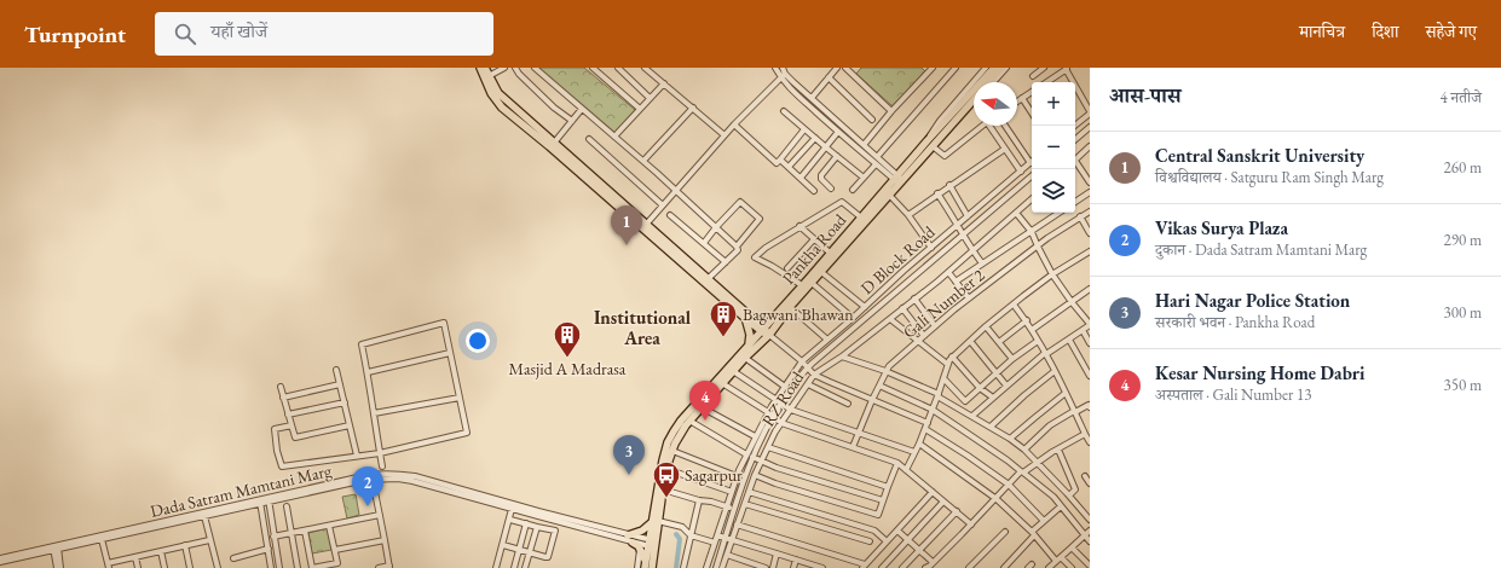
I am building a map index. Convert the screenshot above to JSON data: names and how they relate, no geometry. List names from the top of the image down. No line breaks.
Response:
{"streets":{"main road":["Pankha Road"],"street":["D Block Road","Gali Number 2","RZ Road","Dada Satram Mamtani Marg"]},"crossings":[["Pankha Road","Dada Satram Mamtani Marg"]],"districts":["Institutional Area"],"places":{"building":["Bagwani Bhawan","Masjid A Madrasa"],"bus stop":["Sagarpur"]},"north":"left","page":{"header":"Turnpoint","search":"यहाँ खोजें","nav":["मानचित्र","दिशा","सहेजे गए"],"heading":["आस-पास","4 नतीजे"],"map_buttons":["+","−"],"list":[{"mark":"1","name":"Central Sanskrit University","note":"विश्वविद्यालय · Satguru Ram Singh Marg","value":"260 m"},{"mark":"2","name":"Vikas Surya Plaza","note":"दुकान · Dada Satram Mamtani Marg","value":"290 m"},{"mark":"3","name":"Hari Nagar Police Station","note":"सरकारी भवन · Pankha Road","value":"300 m"},{"mark":"4","name":"Kesar Nursing Home Dabri","note":"अस्पताल · Gali Number 13","value":"350 m"}],"pins":["1","4","3","2"]}}
